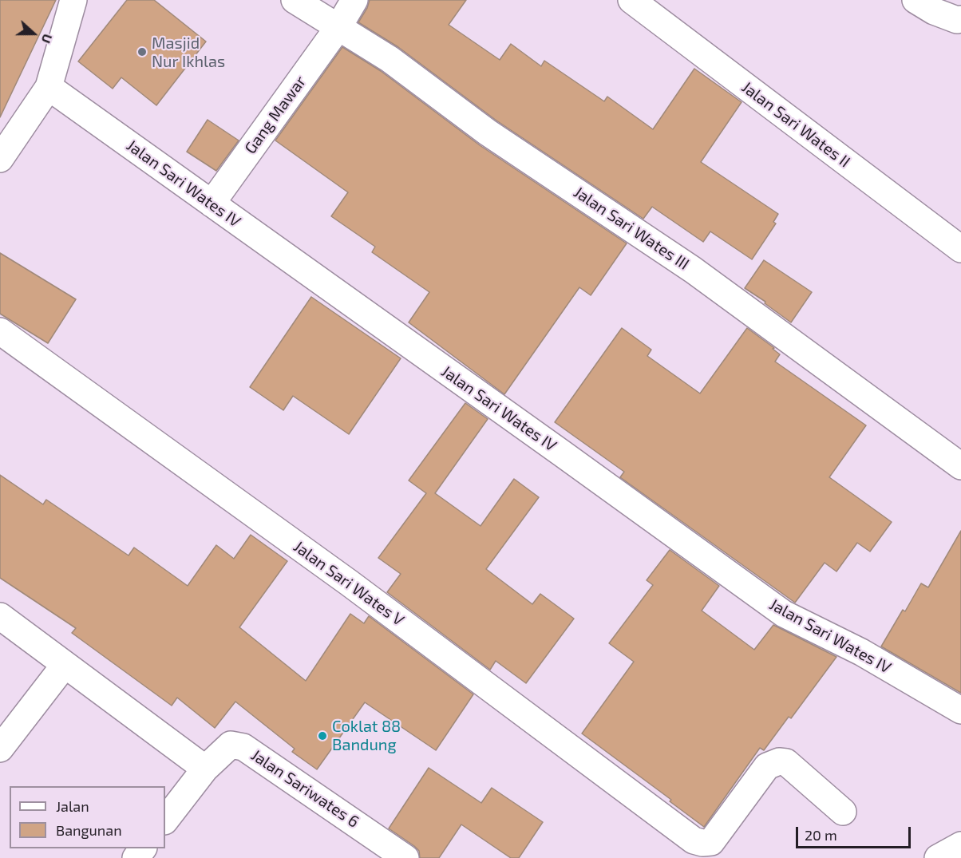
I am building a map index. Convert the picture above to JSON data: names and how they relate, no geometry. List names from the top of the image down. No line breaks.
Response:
{"streets":{"street":["Gang Mawar","Jalan Sari Wates II","Jalan Sari Wates IV","Jalan Sari Wates III","Jalan Sari Wates V","Jalan Sariwates 6"]},"crossings":[["Gang Mawar","Jalan Sari Wates IV"],["Gang Mawar","Jalan Sari Wates III"]],"places":["Masjid Nur Ikhlas","Coklat 88 Bandung"],"legend":["Jalan","Bangunan"],"scale_bar":"20 m","north":"right"}
